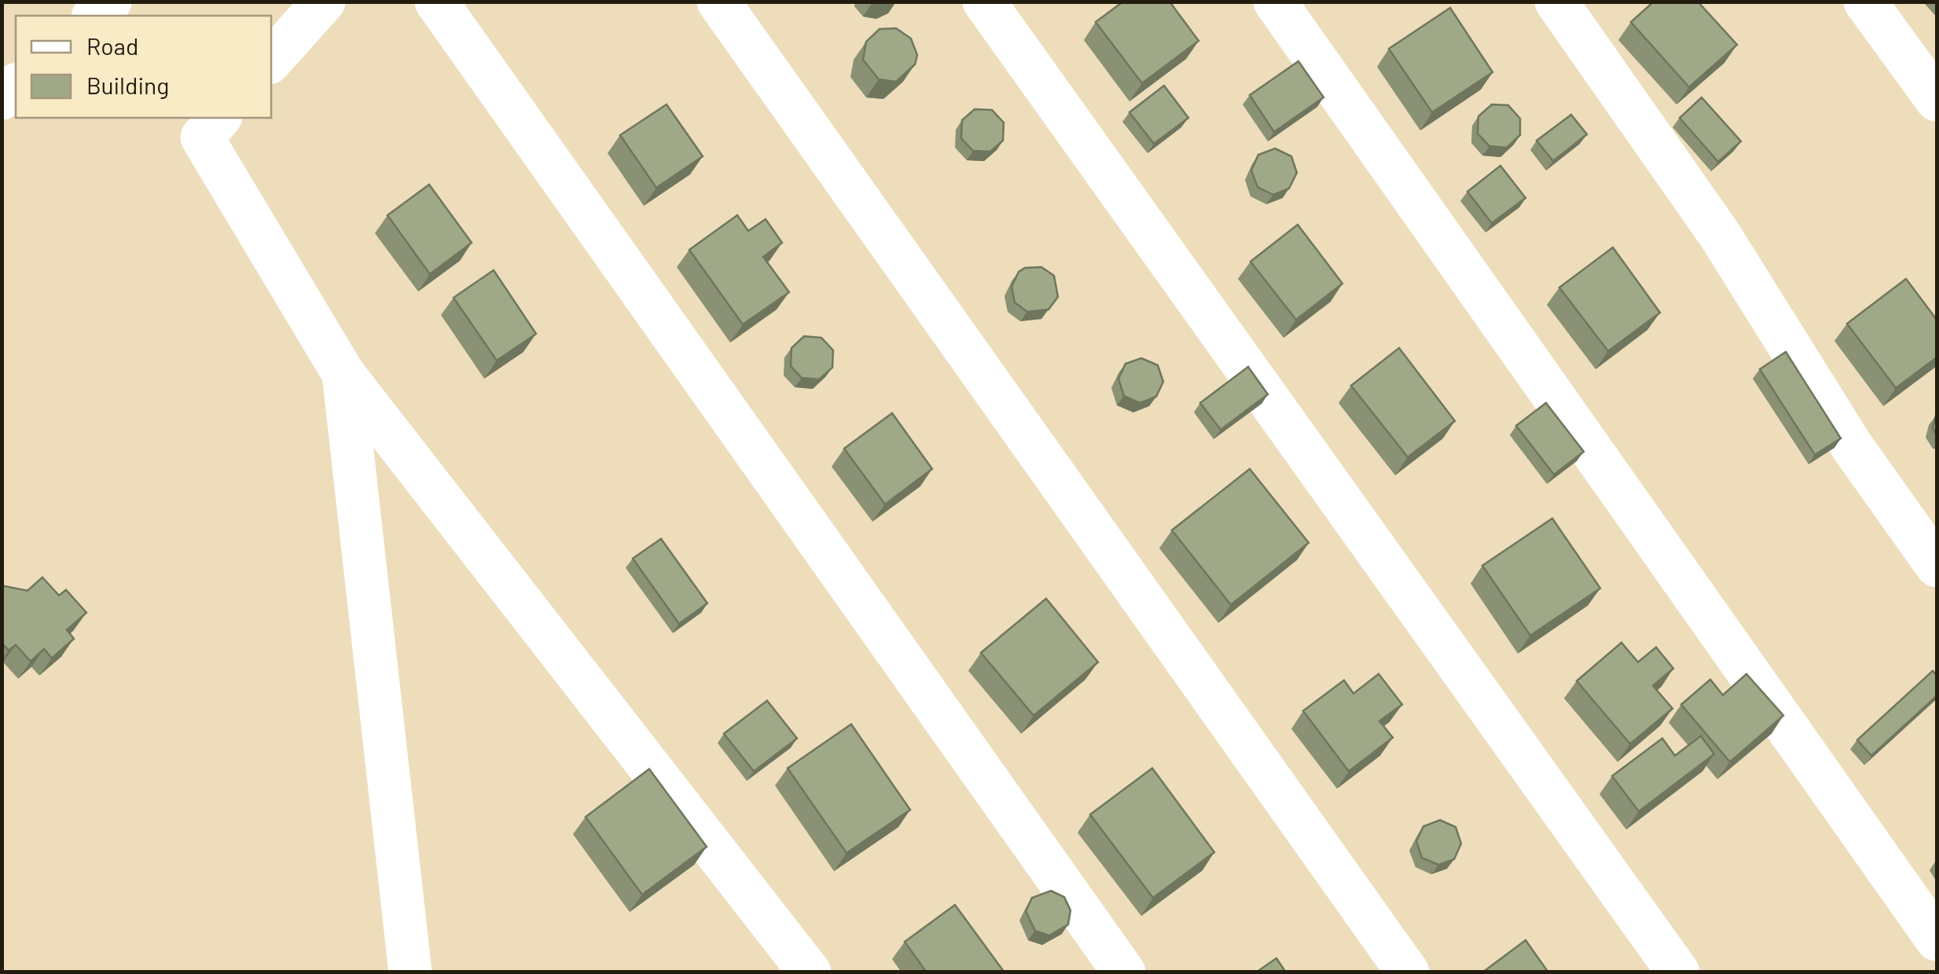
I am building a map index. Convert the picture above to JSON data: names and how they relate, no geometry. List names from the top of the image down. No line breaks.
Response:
{"legend":["Road","Building"]}
